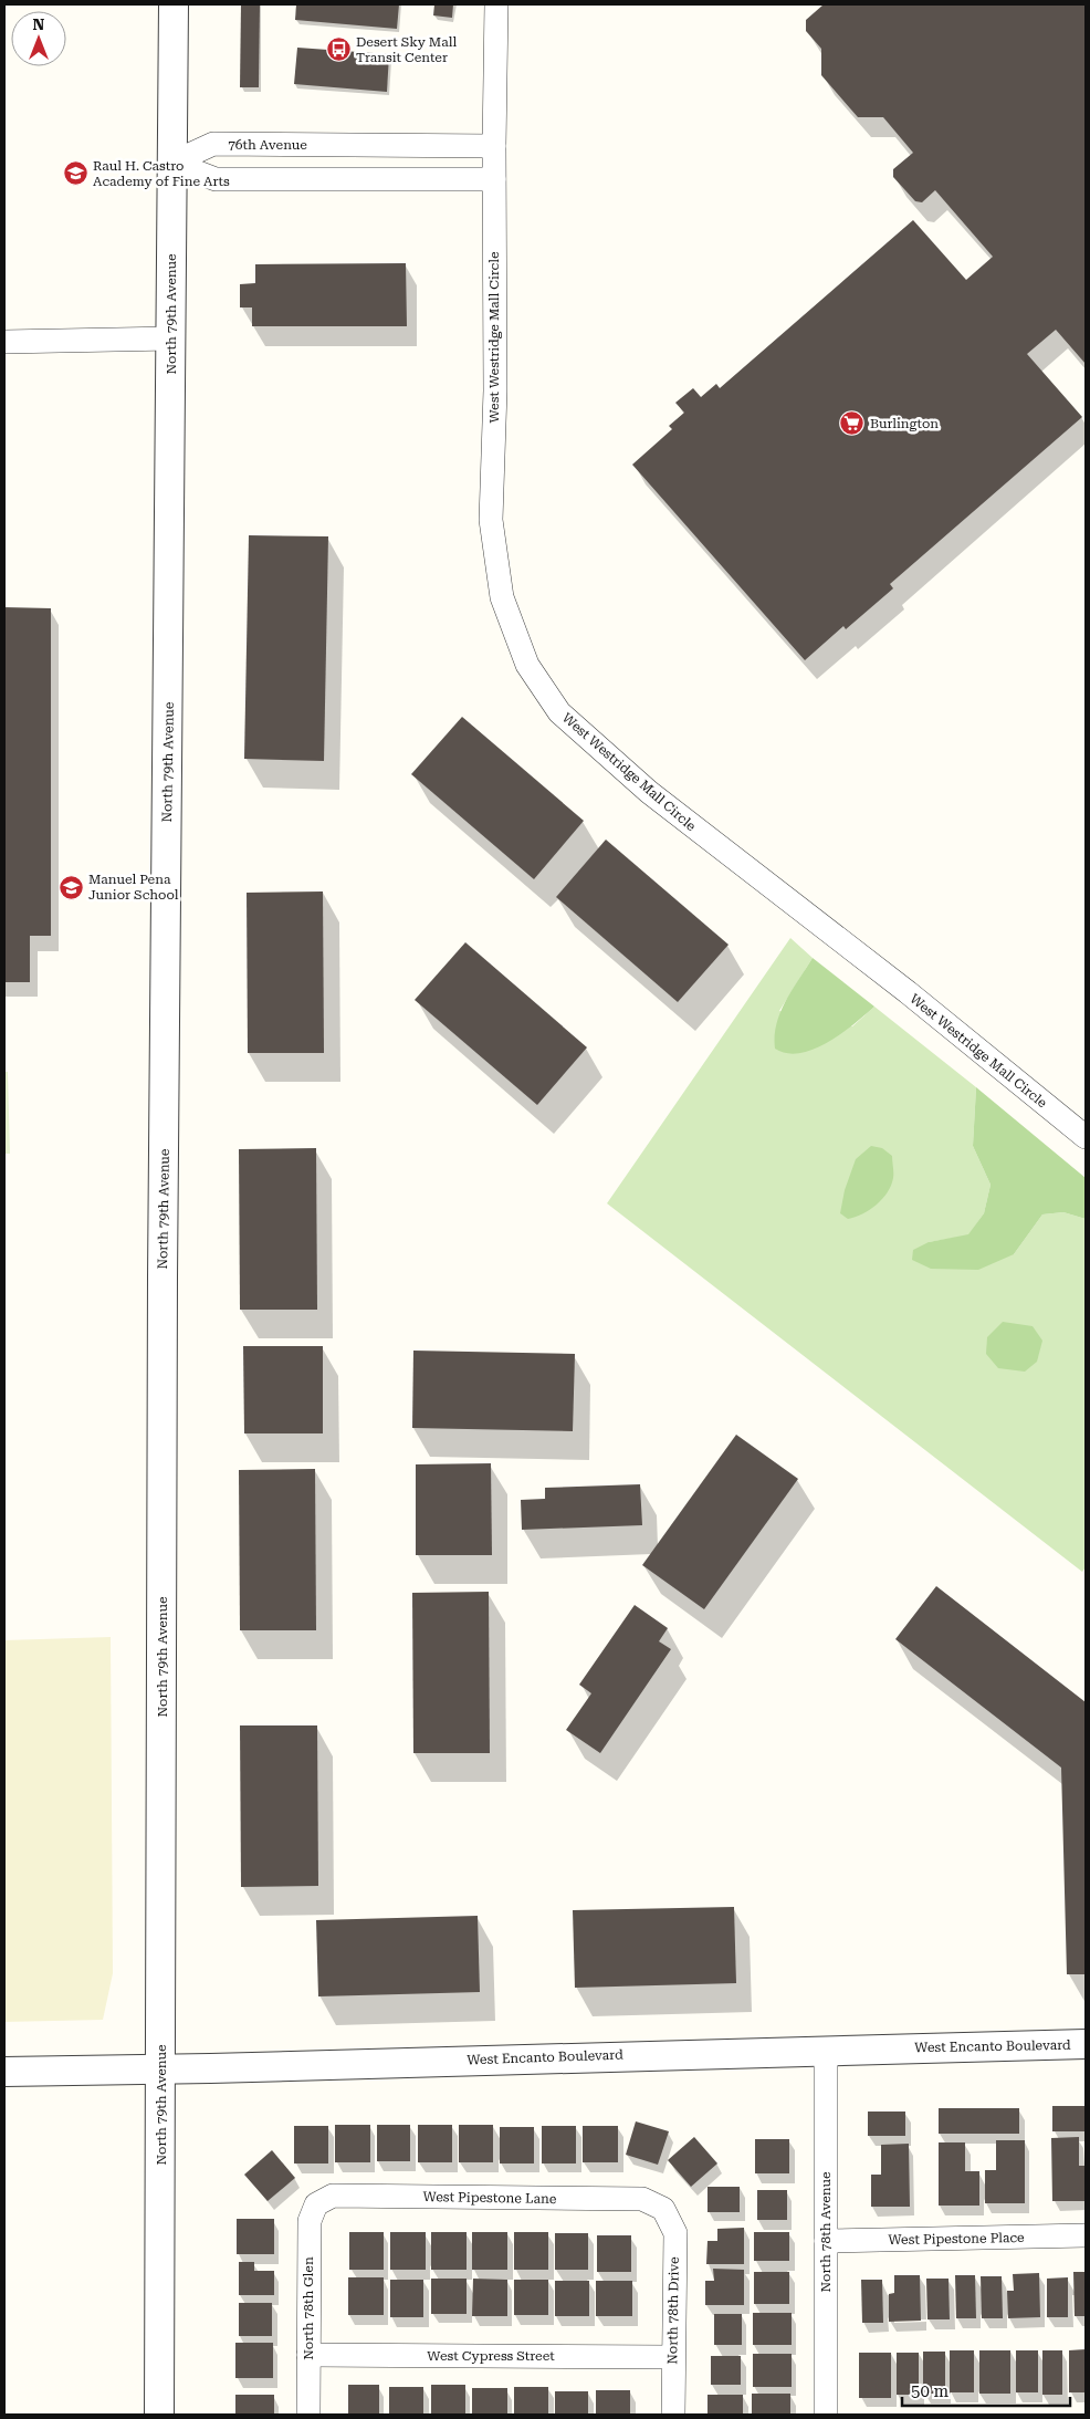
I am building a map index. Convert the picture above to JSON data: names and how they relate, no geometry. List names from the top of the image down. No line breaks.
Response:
{"streets":{"street":["76th Avenue","North 79th Avenue","West Westridge Mall Circle","West Encanto Boulevard","West Pipestone Lane","North 78th Avenue","West Pipestone Place","North 78th Glen","North 78th Drive","West Cypress Street"]},"crossings":[["76th Avenue","North 79th Avenue"],["76th Avenue","West Westridge Mall Circle"],["North 79th Avenue","West Encanto Boulevard"],["West Encanto Boulevard","North 78th Avenue"],["West Pipestone Lane","North 78th Glen"],["West Pipestone Lane","North 78th Drive"],["North 78th Avenue","West Pipestone Place"],["North 78th Glen","West Cypress Street"],["North 78th Drive","West Cypress Street"]],"places":{"bus stop":["Desert Sky Mall Transit Center"],"school or university":["Raul H. Castro Academy of Fine Arts","Manuel Pena Junior School"],"supermarket":["Burlington"]},"scale_bar":"50 m","north":"top"}
